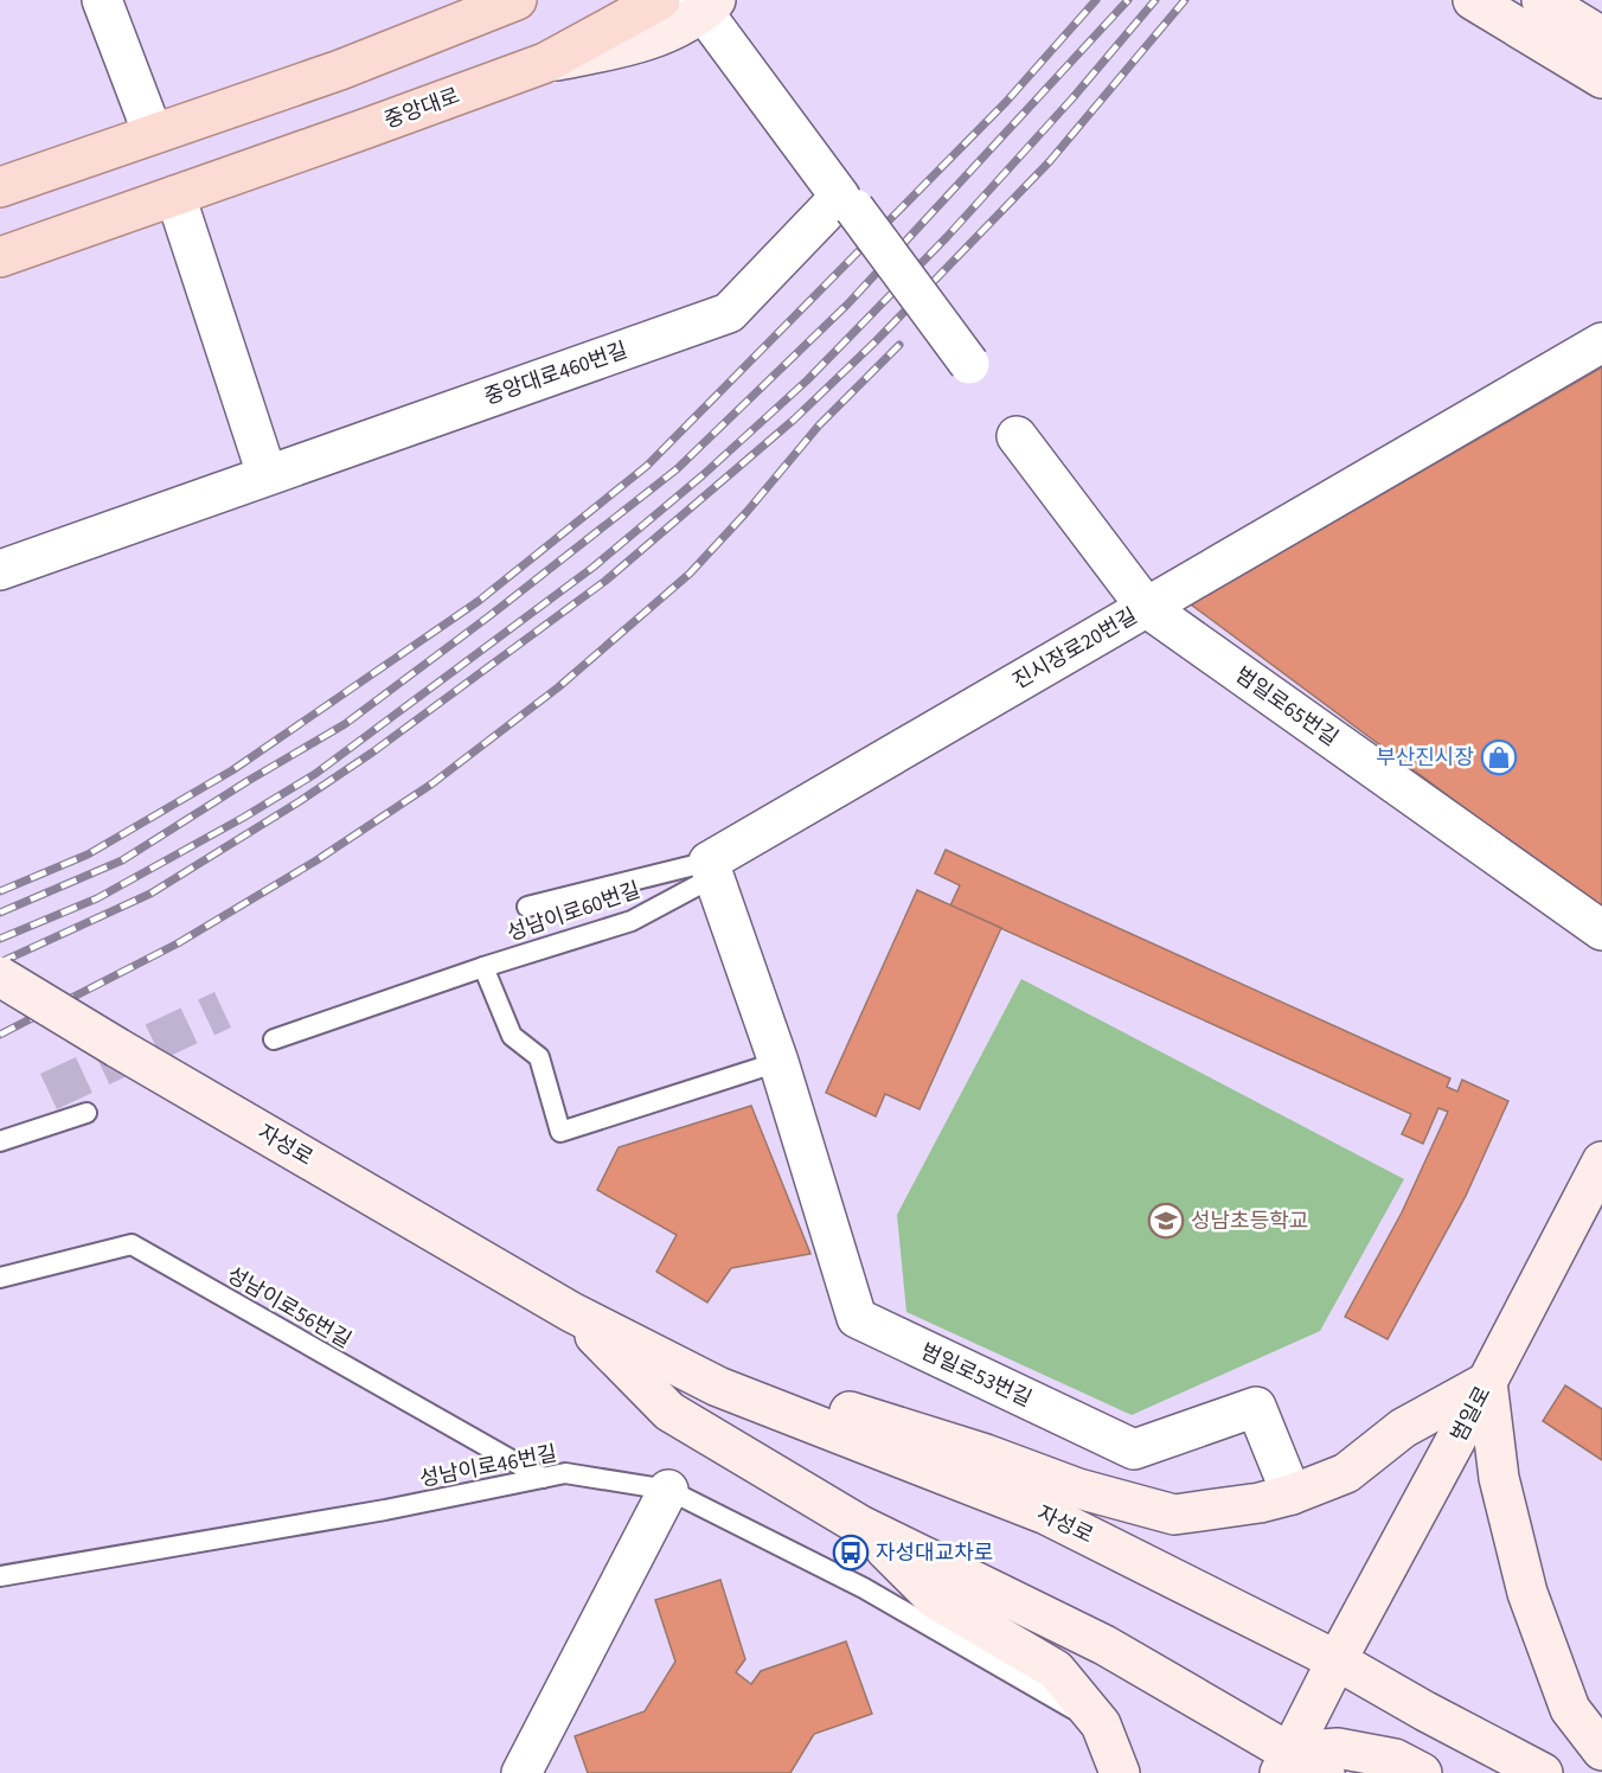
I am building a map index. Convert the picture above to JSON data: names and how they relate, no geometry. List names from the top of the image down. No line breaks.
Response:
{"streets":{"main road":["중앙대로","자성로","범일로"],"street":["중앙대로460번길","진시장로20번길","범일로65번길","범일로53번길"],"lane":["성남이로60번길","성남이로56번길","성남이로46번길"]},"crossings":[["진시장로20번길","범일로65번길"],["진시장로20번길","성남이로60번길"],["진시장로20번길","범일로53번길"],["성남이로60번길","범일로53번길"],["자성로","범일로"],["성남이로56번길","성남이로46번길"]],"places":{"shop":["부산진시장"],"school or university":["성남초등학교"],"bus stop":["자성대교차로"]}}
